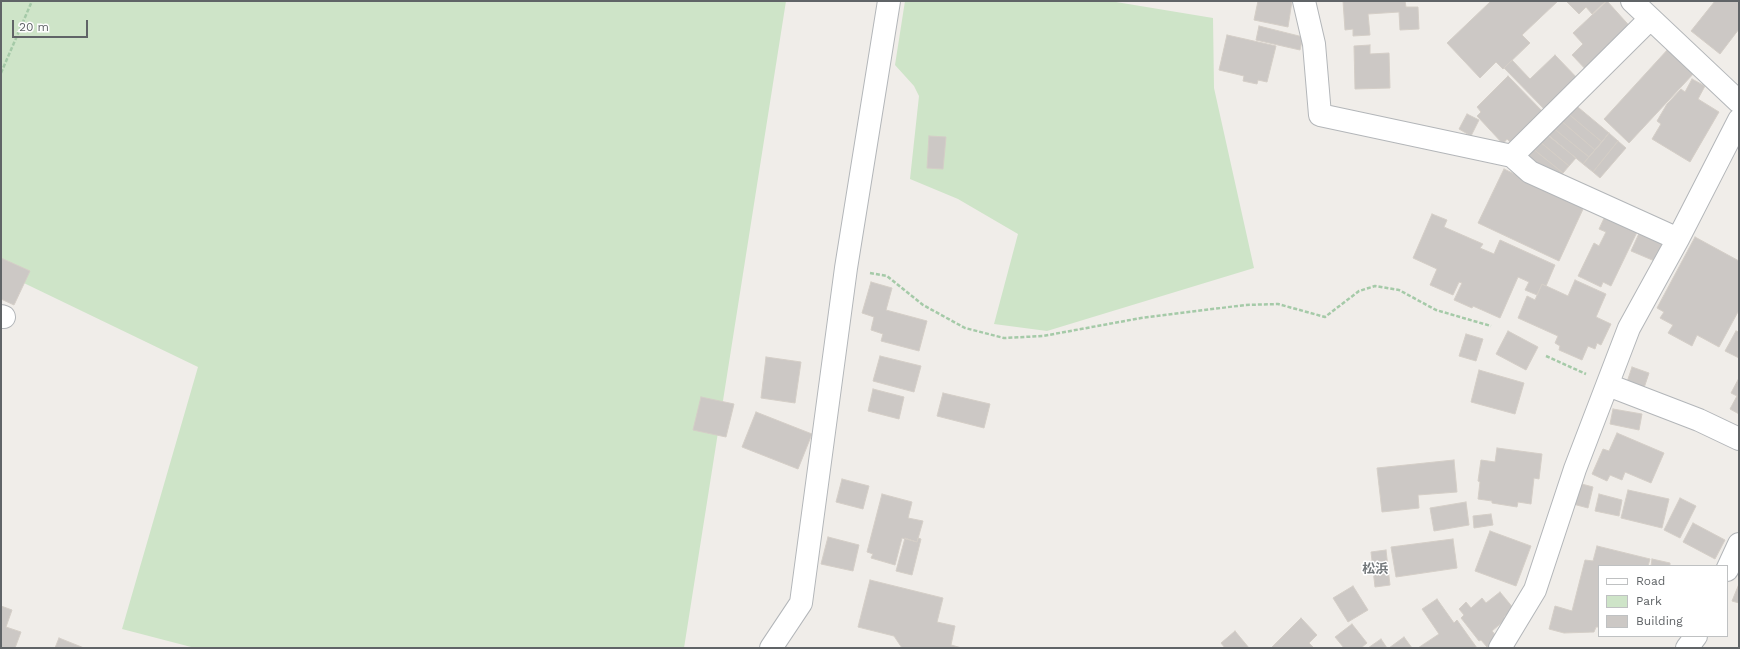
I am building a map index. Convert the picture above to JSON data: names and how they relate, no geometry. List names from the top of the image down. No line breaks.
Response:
{"districts":["松浜"],"legend":["Road","Park","Building"],"scale_bar":"20 m"}
